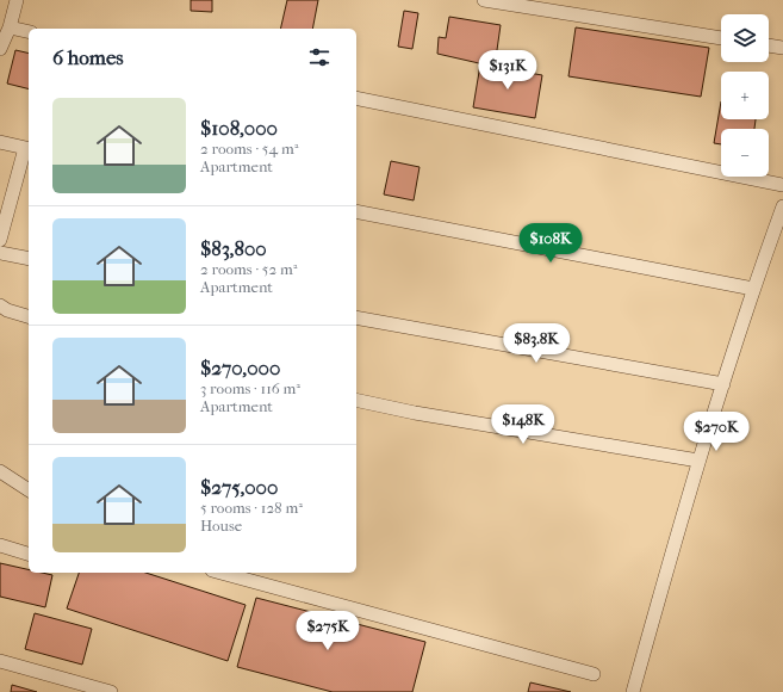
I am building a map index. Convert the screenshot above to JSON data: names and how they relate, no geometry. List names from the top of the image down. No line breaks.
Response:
{"page":{"map_buttons":["+","−"],"heading":"6 homes","price":["$131K","$108K","$83.8K","$148K","$270K","$275K"],"list":[{"name":"$108,000","note":"2 rooms · 54 m² · Apartment"},{"name":"$83,800","note":"2 rooms · 52 m² · Apartment"},{"name":"$270,000","note":"3 rooms · 116 m² · Apartment"},{"name":"$275,000","note":"5 rooms · 128 m² · House"}]}}
